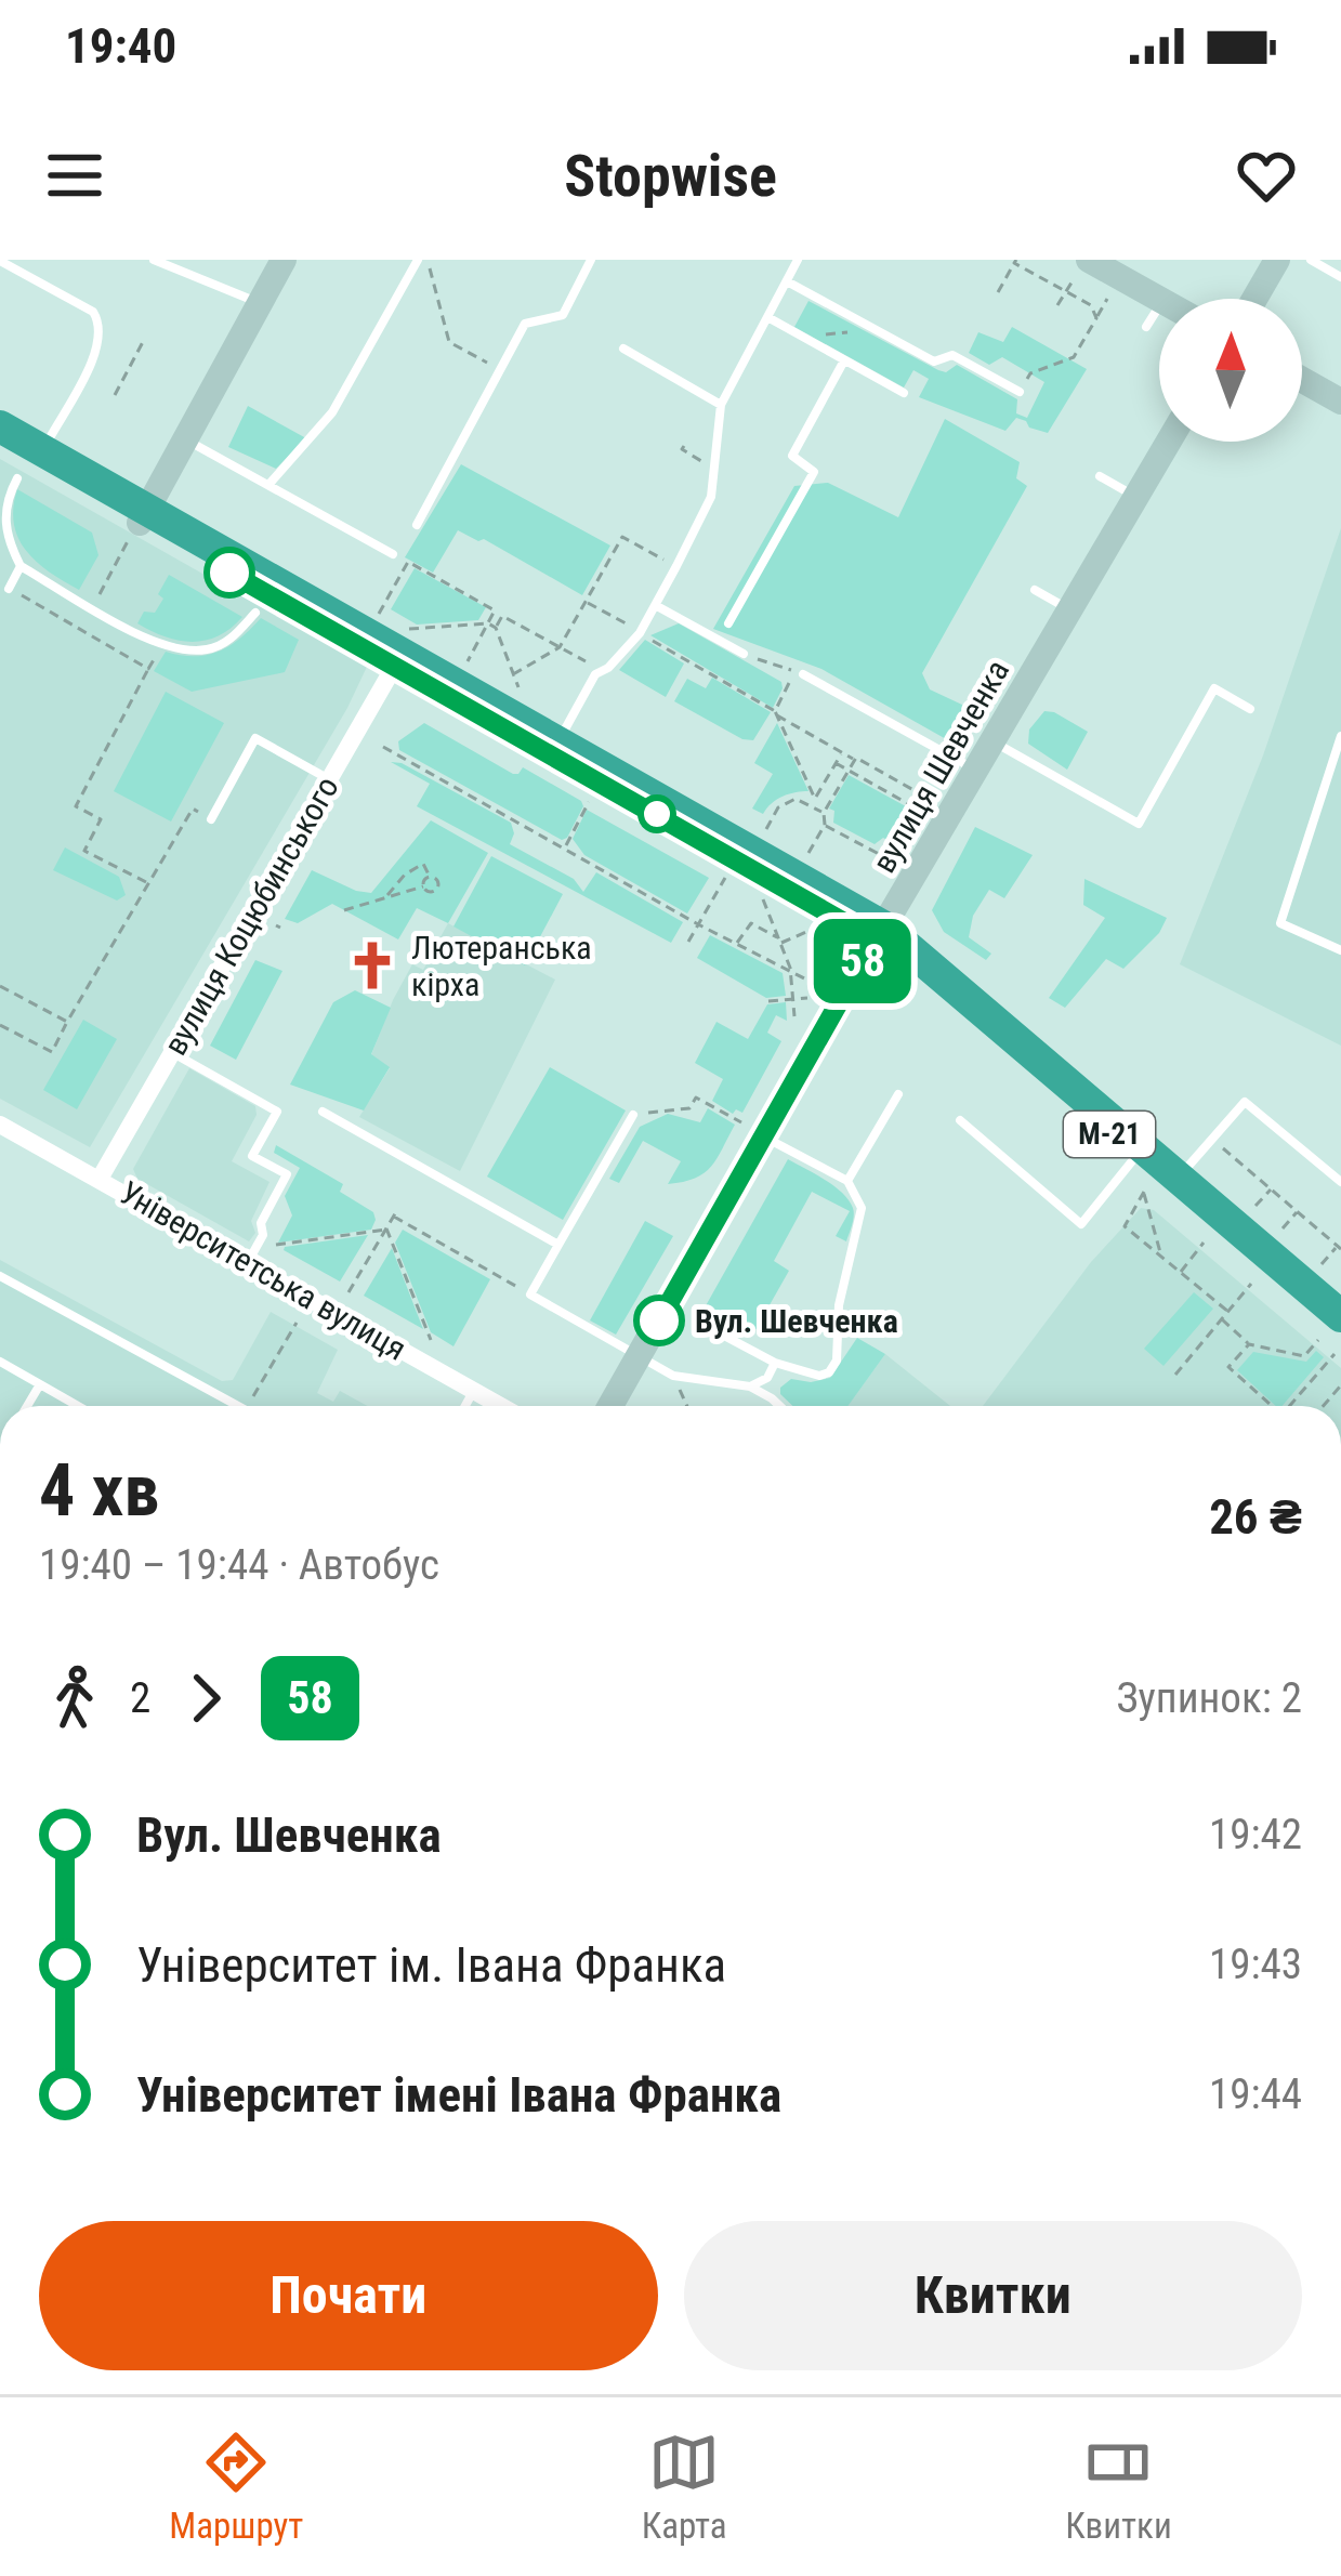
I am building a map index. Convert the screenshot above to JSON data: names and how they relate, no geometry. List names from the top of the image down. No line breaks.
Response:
{"streets":{"highway":["М-21"],"street":["вулиця Шевченка","вулиця Коцюбинського","Університетська вулиця"]},"crossings":[["вулиця Шевченка","М-21"],["вулиця Коцюбинського","М-21"],["вулиця Коцюбинського","Університетська вулиця"]],"places":{"church":["Лютеранська кірха"],"other":["Вул. Шевченка"]},"lines":["bus line 58"],"north":"top","page":{"status":"19:40","header":"Stopwise","on_map":"58","heading":["4 хв","19:40 – 19:44 · Автобус","26 ₴"],"legs":["2","58","Зупинок: 2"],"list":[{"name":"Вул. Шевченка","value":"19:42"},{"name":"Університет ім. Івана Франка","value":"19:43"},{"name":"Університет імені Івана Франка","value":"19:44"}],"buttons":["Почати","Квитки"],"tabs":["Маршрут","Карта","Квитки"]}}
